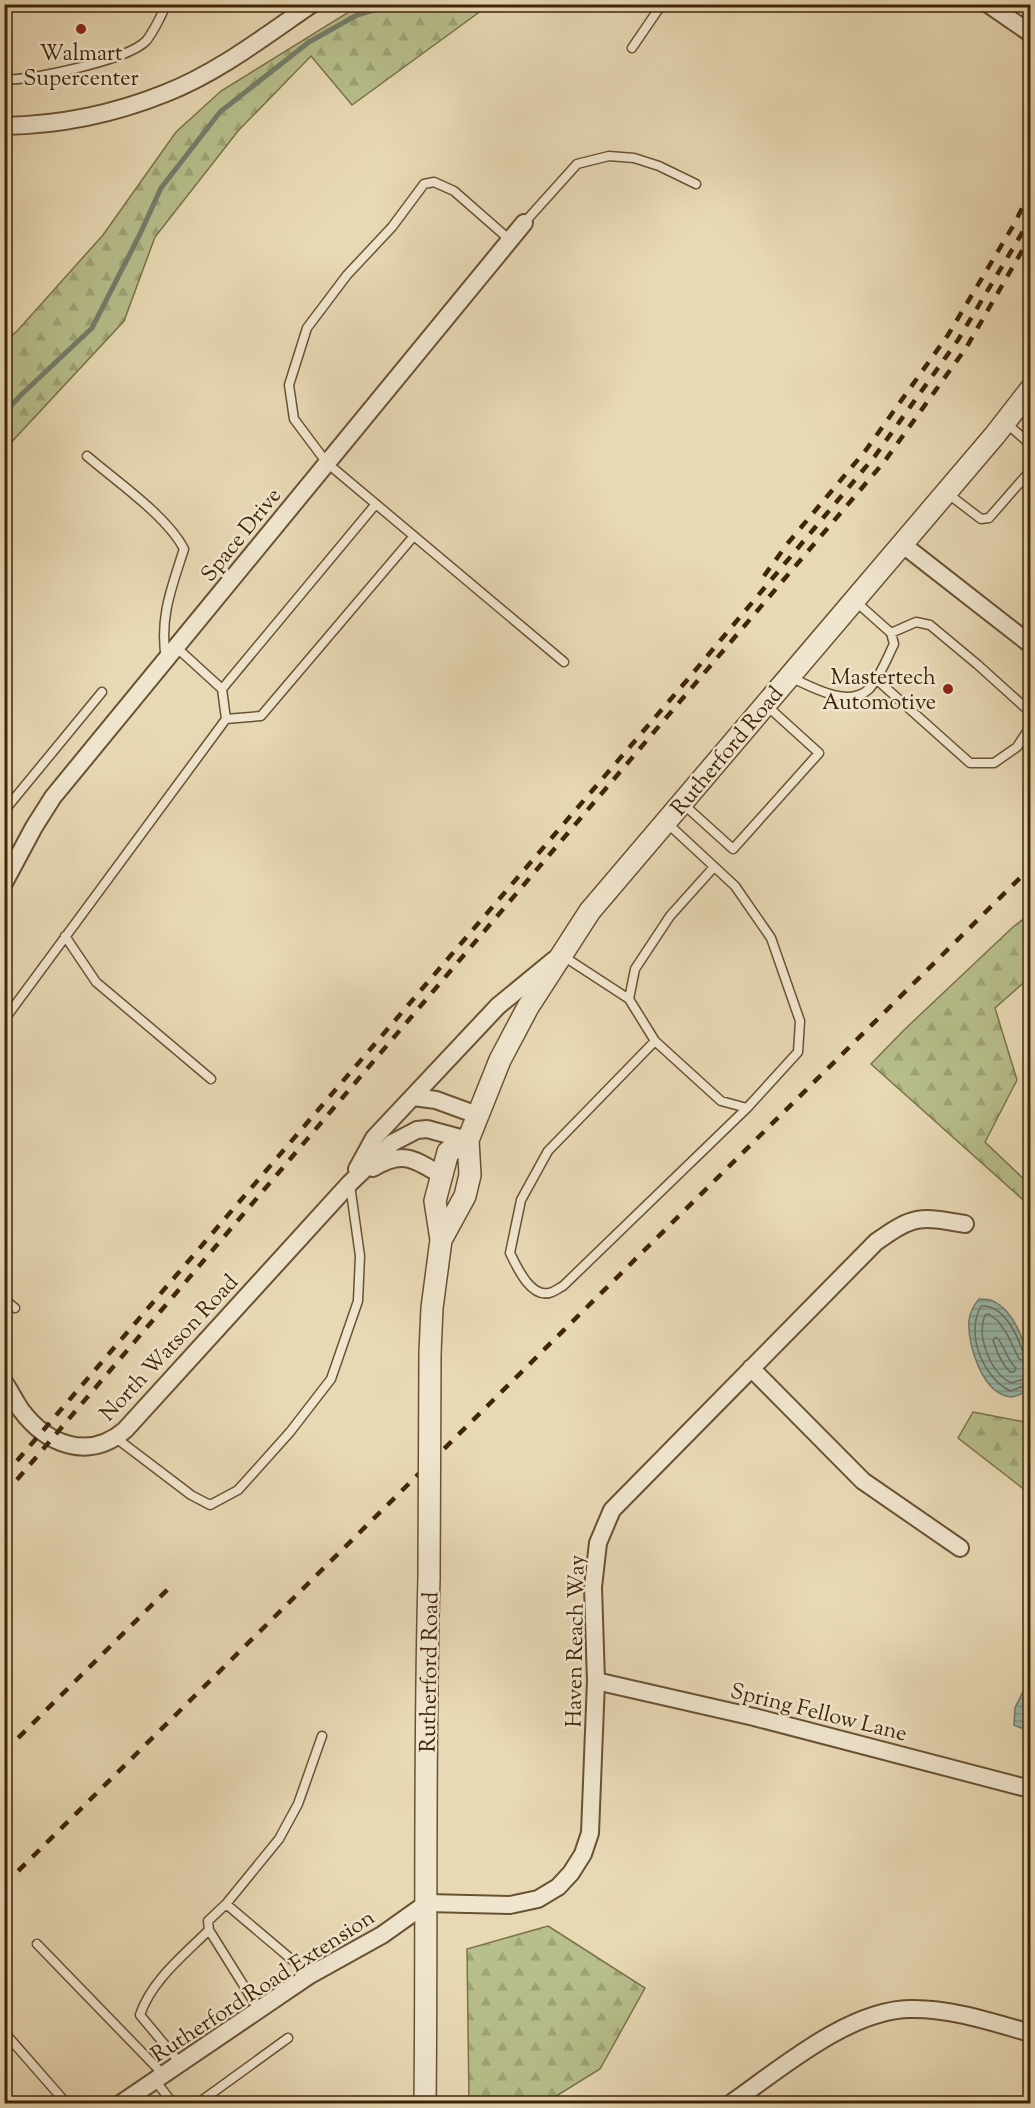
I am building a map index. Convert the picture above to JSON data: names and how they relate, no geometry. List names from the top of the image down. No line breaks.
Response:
{"streets":{"street":["Space Drive","Rutherford Road","North Watson Road","Haven Reach Way","Spring Fellow Lane","Rutherford Road Extension"]},"crossings":[["Rutherford Road","North Watson Road"],["Rutherford Road","Haven Reach Way"],["Rutherford Road","Rutherford Road Extension"],["Haven Reach Way","Spring Fellow Lane"],["Haven Reach Way","Rutherford Road Extension"]],"places":["Walmart Supercenter","Mastertech Automotive"]}
